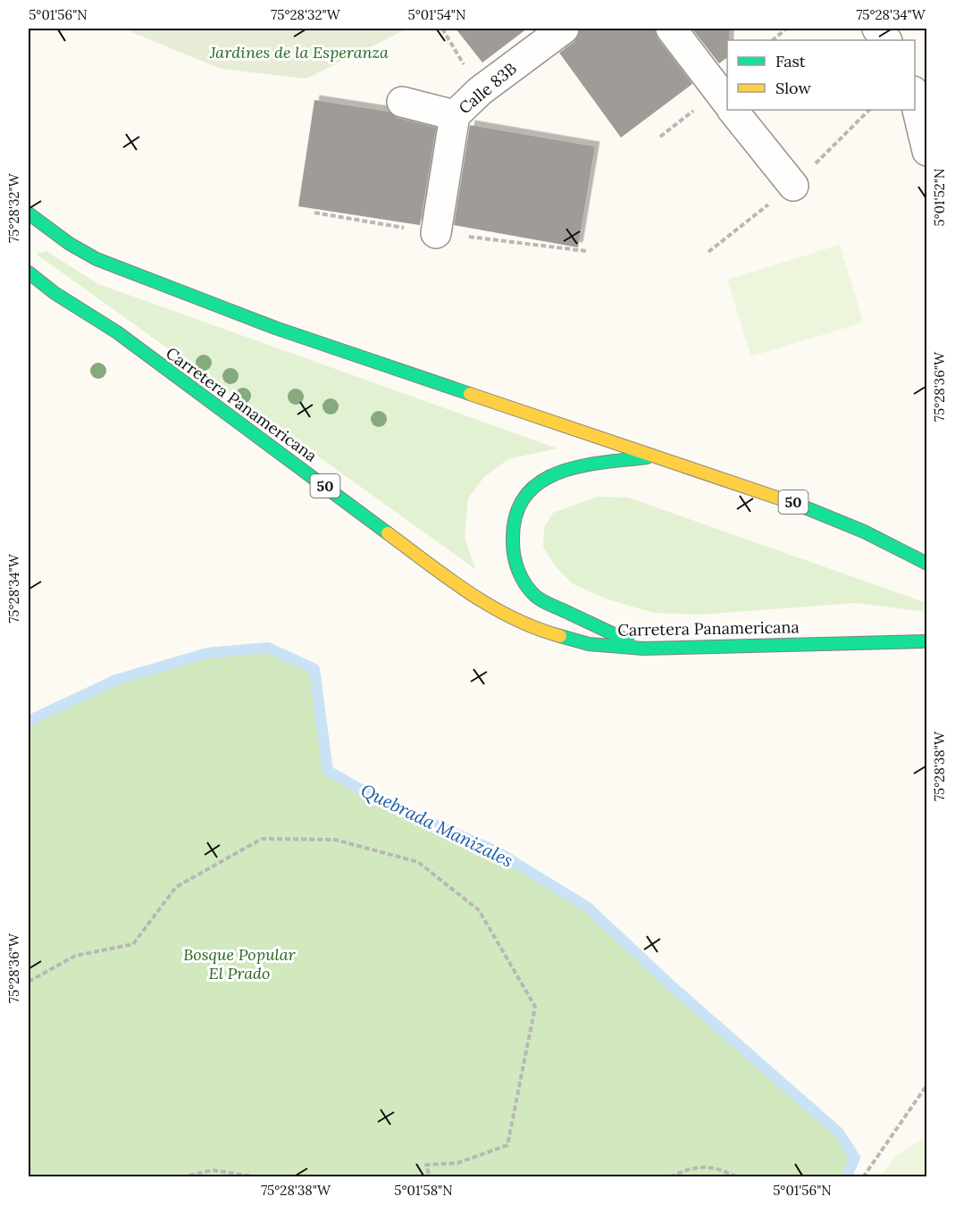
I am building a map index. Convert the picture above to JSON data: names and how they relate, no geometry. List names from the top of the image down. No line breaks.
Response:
{"streets":{"highway":["Carretera Panamericana","50"],"street":["Calle 83B"]},"water":["Quebrada Manizales"],"parks":["Jardines de la Esperanza","Bosque Popular El Prado"],"legend":["Fast","Slow"],"coordinates":["5°01'56\"N","75°28'32\"W","5°01'54\"N","75°28'34\"W","5°01'52\"N","75°28'36\"W","75°28'38\"W","5°01'58\"N"]}
